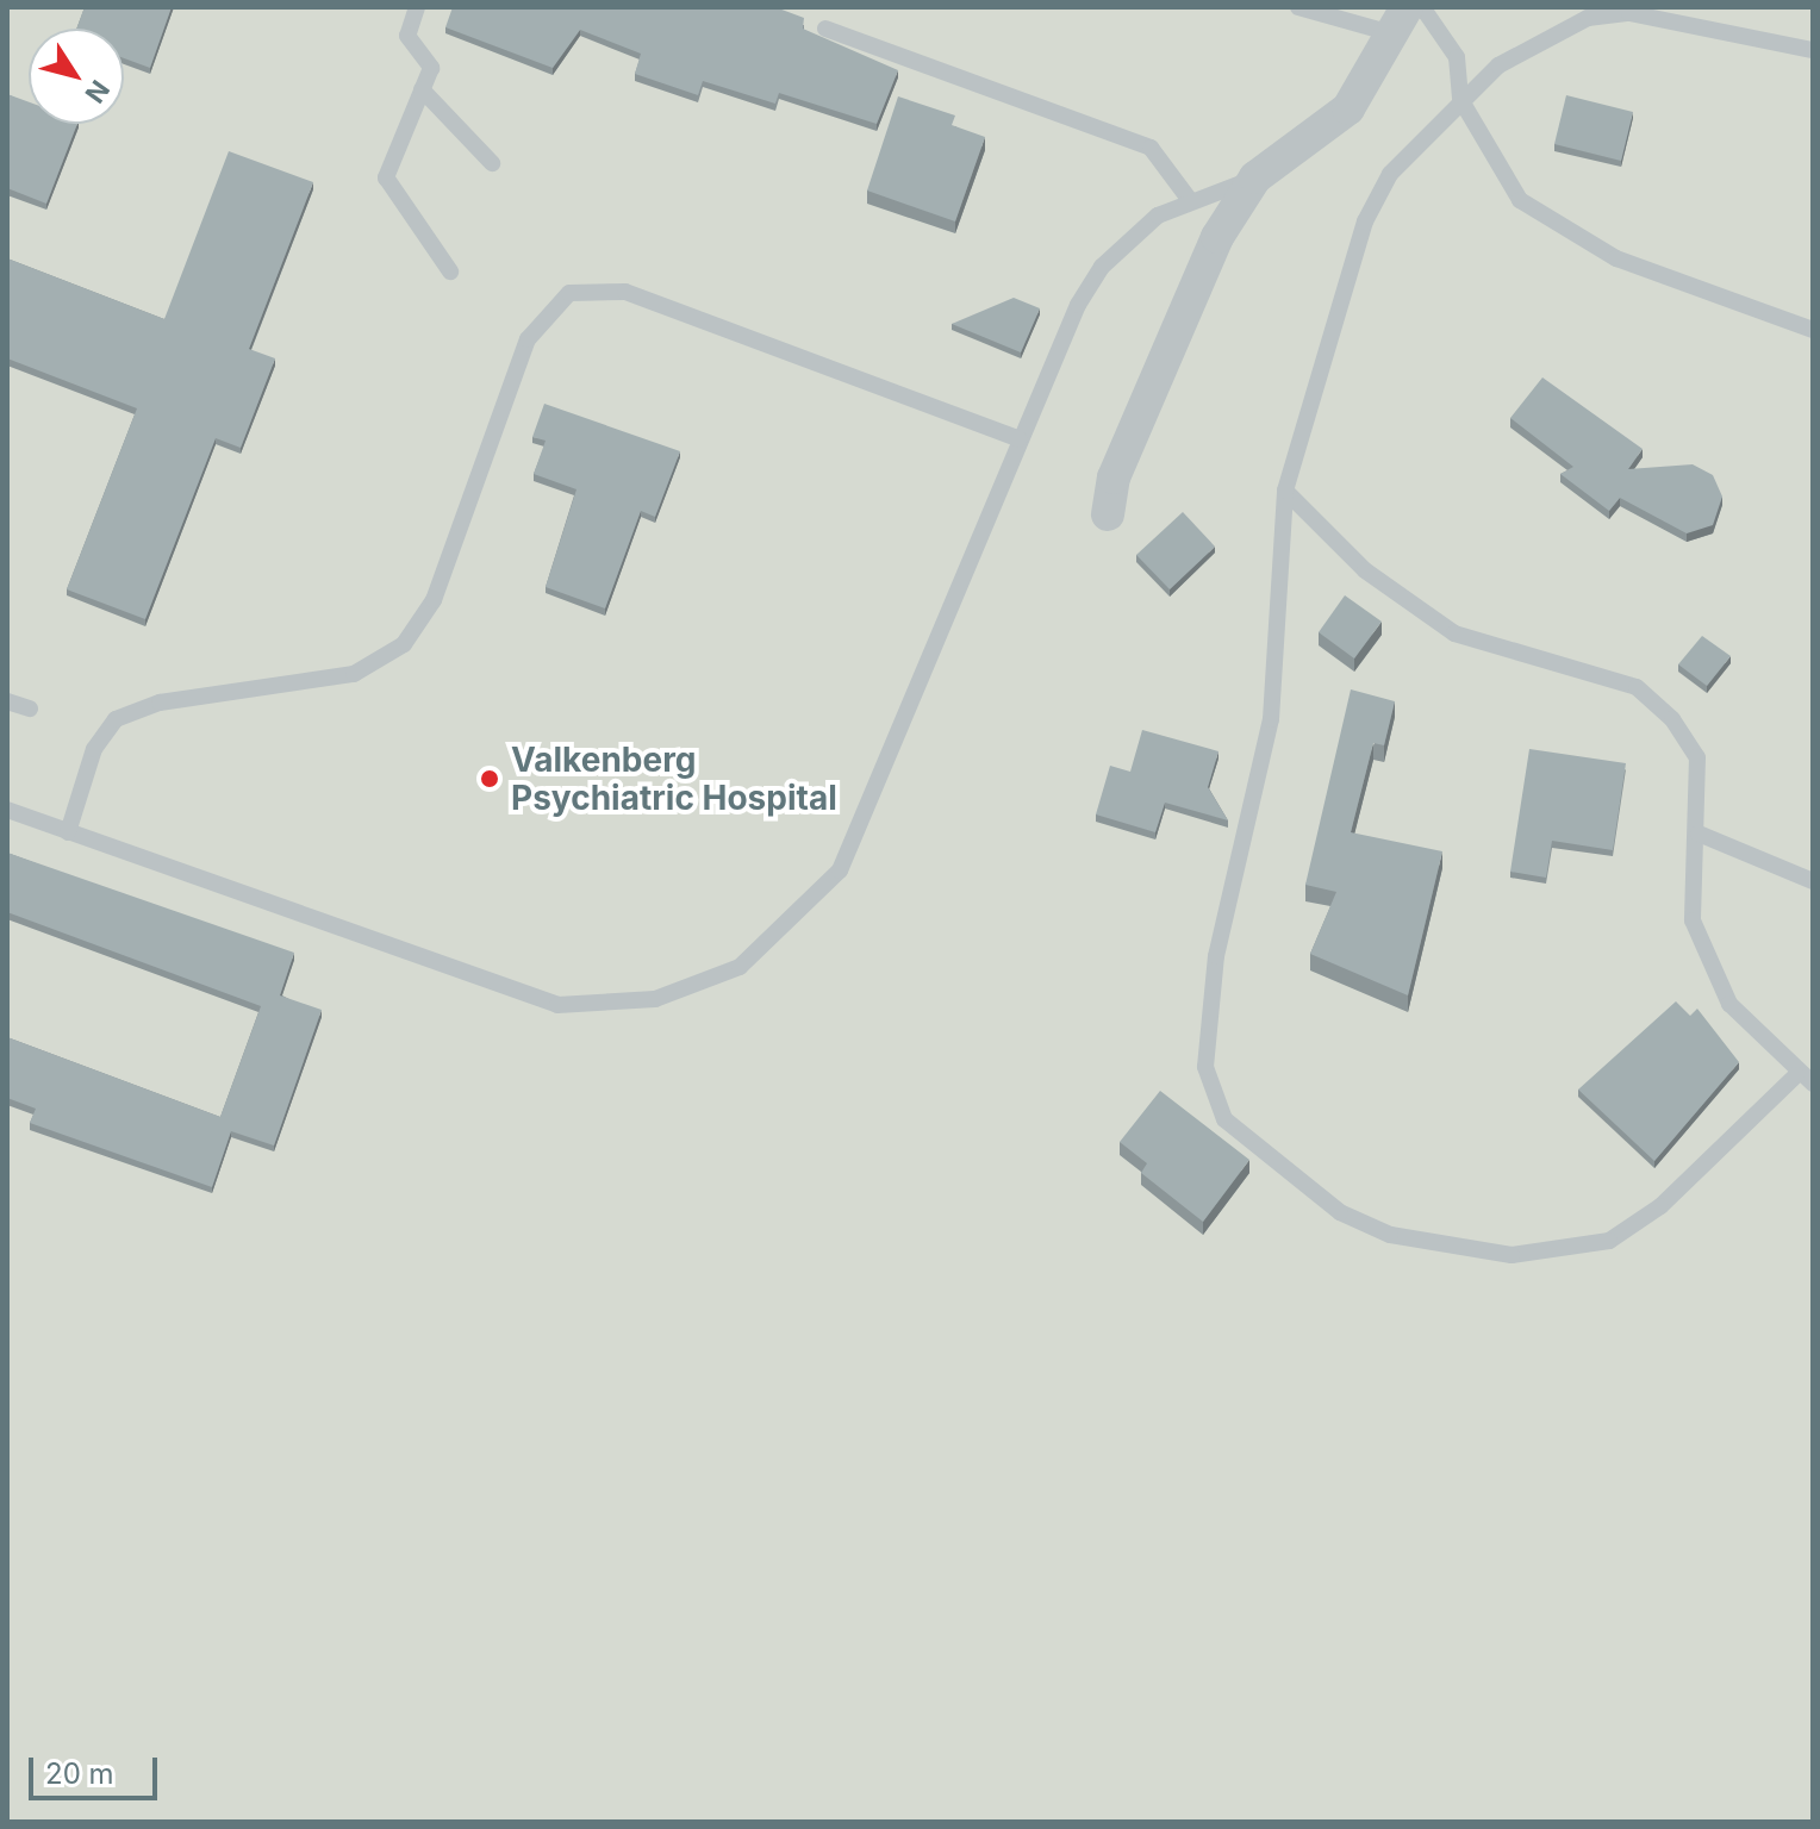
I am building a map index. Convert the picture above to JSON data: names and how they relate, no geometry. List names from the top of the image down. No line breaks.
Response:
{"places":["Valkenberg Psychiatric Hospital"],"scale_bar":"20 m","north":"bottom right"}
